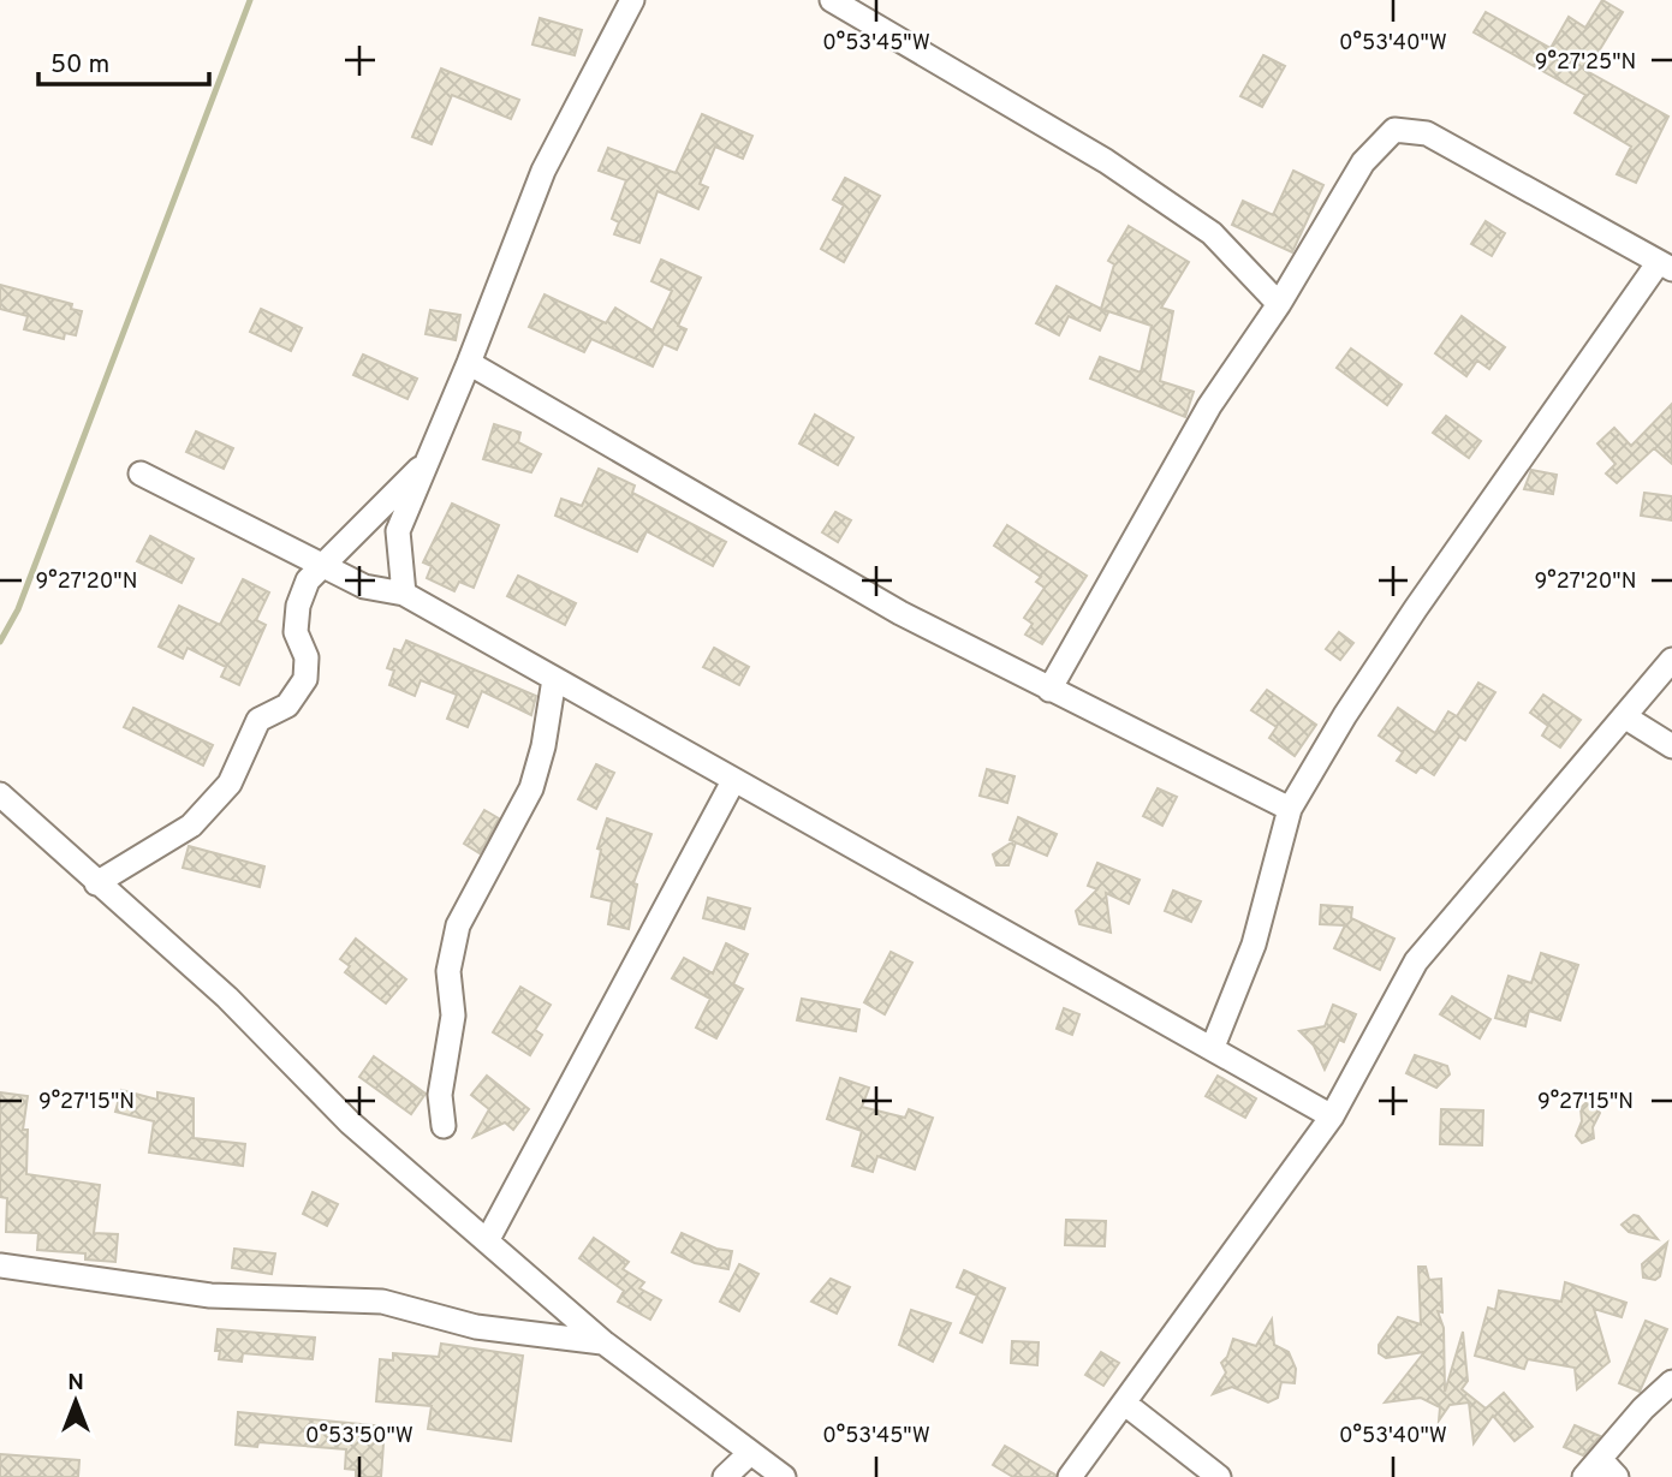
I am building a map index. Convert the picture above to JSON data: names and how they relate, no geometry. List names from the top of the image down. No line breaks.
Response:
{"scale_bar":"50 m","north":"top","coordinates":["0°53'45\"W","0°53'40\"W","9°27'25\"N","9°27'20\"N","9°27'15\"N","0°53'50\"W"]}
